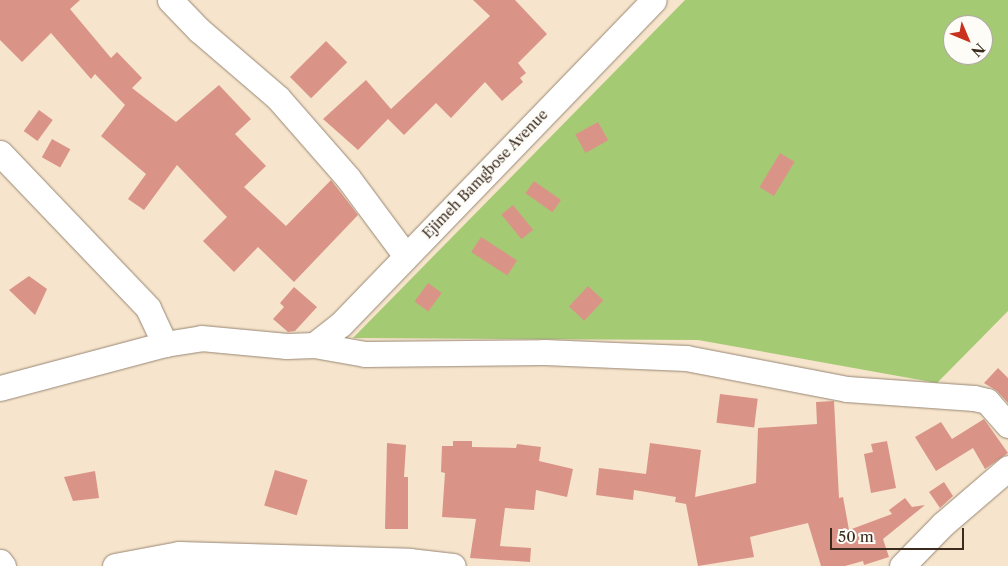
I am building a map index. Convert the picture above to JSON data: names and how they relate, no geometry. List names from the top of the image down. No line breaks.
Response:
{"streets":{"street":["Ejimeh Bamgbose Avenue"]},"scale_bar":"50 m","north":"bottom right"}
